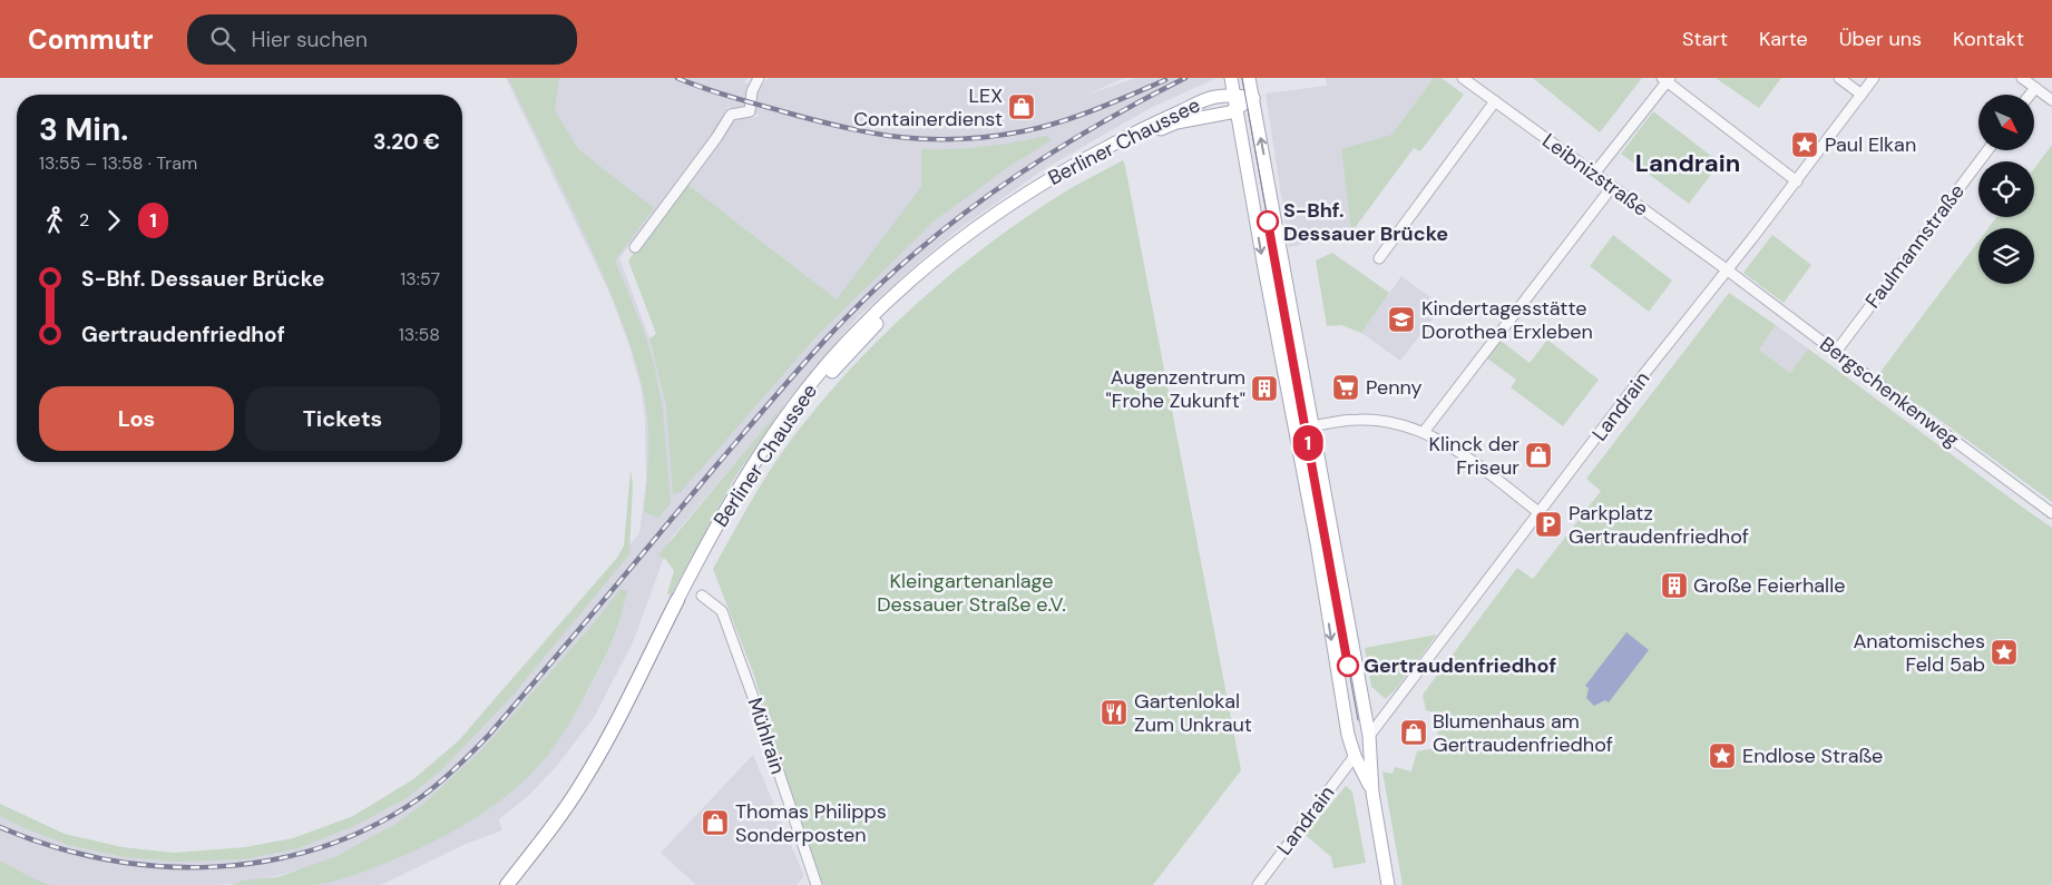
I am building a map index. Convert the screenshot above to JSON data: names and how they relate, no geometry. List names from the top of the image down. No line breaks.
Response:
{"streets":{"highway":["Berliner Chaussee"],"street":["Leibnizstraße","Faulmannstraße","Bergschenkenweg","Landrain","Mühlrain"]},"crossings":[["Leibnizstraße","Bergschenkenweg"],["Leibnizstraße","Landrain"],["Faulmannstraße","Bergschenkenweg"],["Bergschenkenweg","Landrain"]],"districts":["Landrain"],"parks":["Kleingartenanlage Dessauer Straße e.V."],"places":{"shop":["LEX Containerdienst","Klinck der Friseur","Blumenhaus am Gertraudenfriedhof","Thomas Philipps Sonderposten"],"place":["Paul Elkan","Anatomisches Feld 5ab","Endlose Straße"],"other":["S-Bhf. Dessauer Brücke","Gertraudenfriedhof"],"school or university":["Kindertagesstätte Dorothea Erxleben"],"supermarket":["Penny"],"building":["Augenzentrum \"Frohe Zukunft\"","Große Feierhalle"],"parking":["Parkplatz Gertraudenfriedhof"],"restaurant":["Gartenlokal Zum Unkraut"]},"lines":["tram line 1"],"north":"bottom right","page":{"header":"Commutr","search":"Hier suchen","nav":["Start","Karte","Über uns","Kontakt"],"on_map":"1","heading":["3 Min.","13:55 – 13:58 · Tram","3.20 €"],"legs":["2","1"],"list":[{"name":"S-Bhf. Dessauer Brücke","value":"13:57"},{"name":"Gertraudenfriedhof","value":"13:58"}],"buttons":["Los","Tickets"]}}
